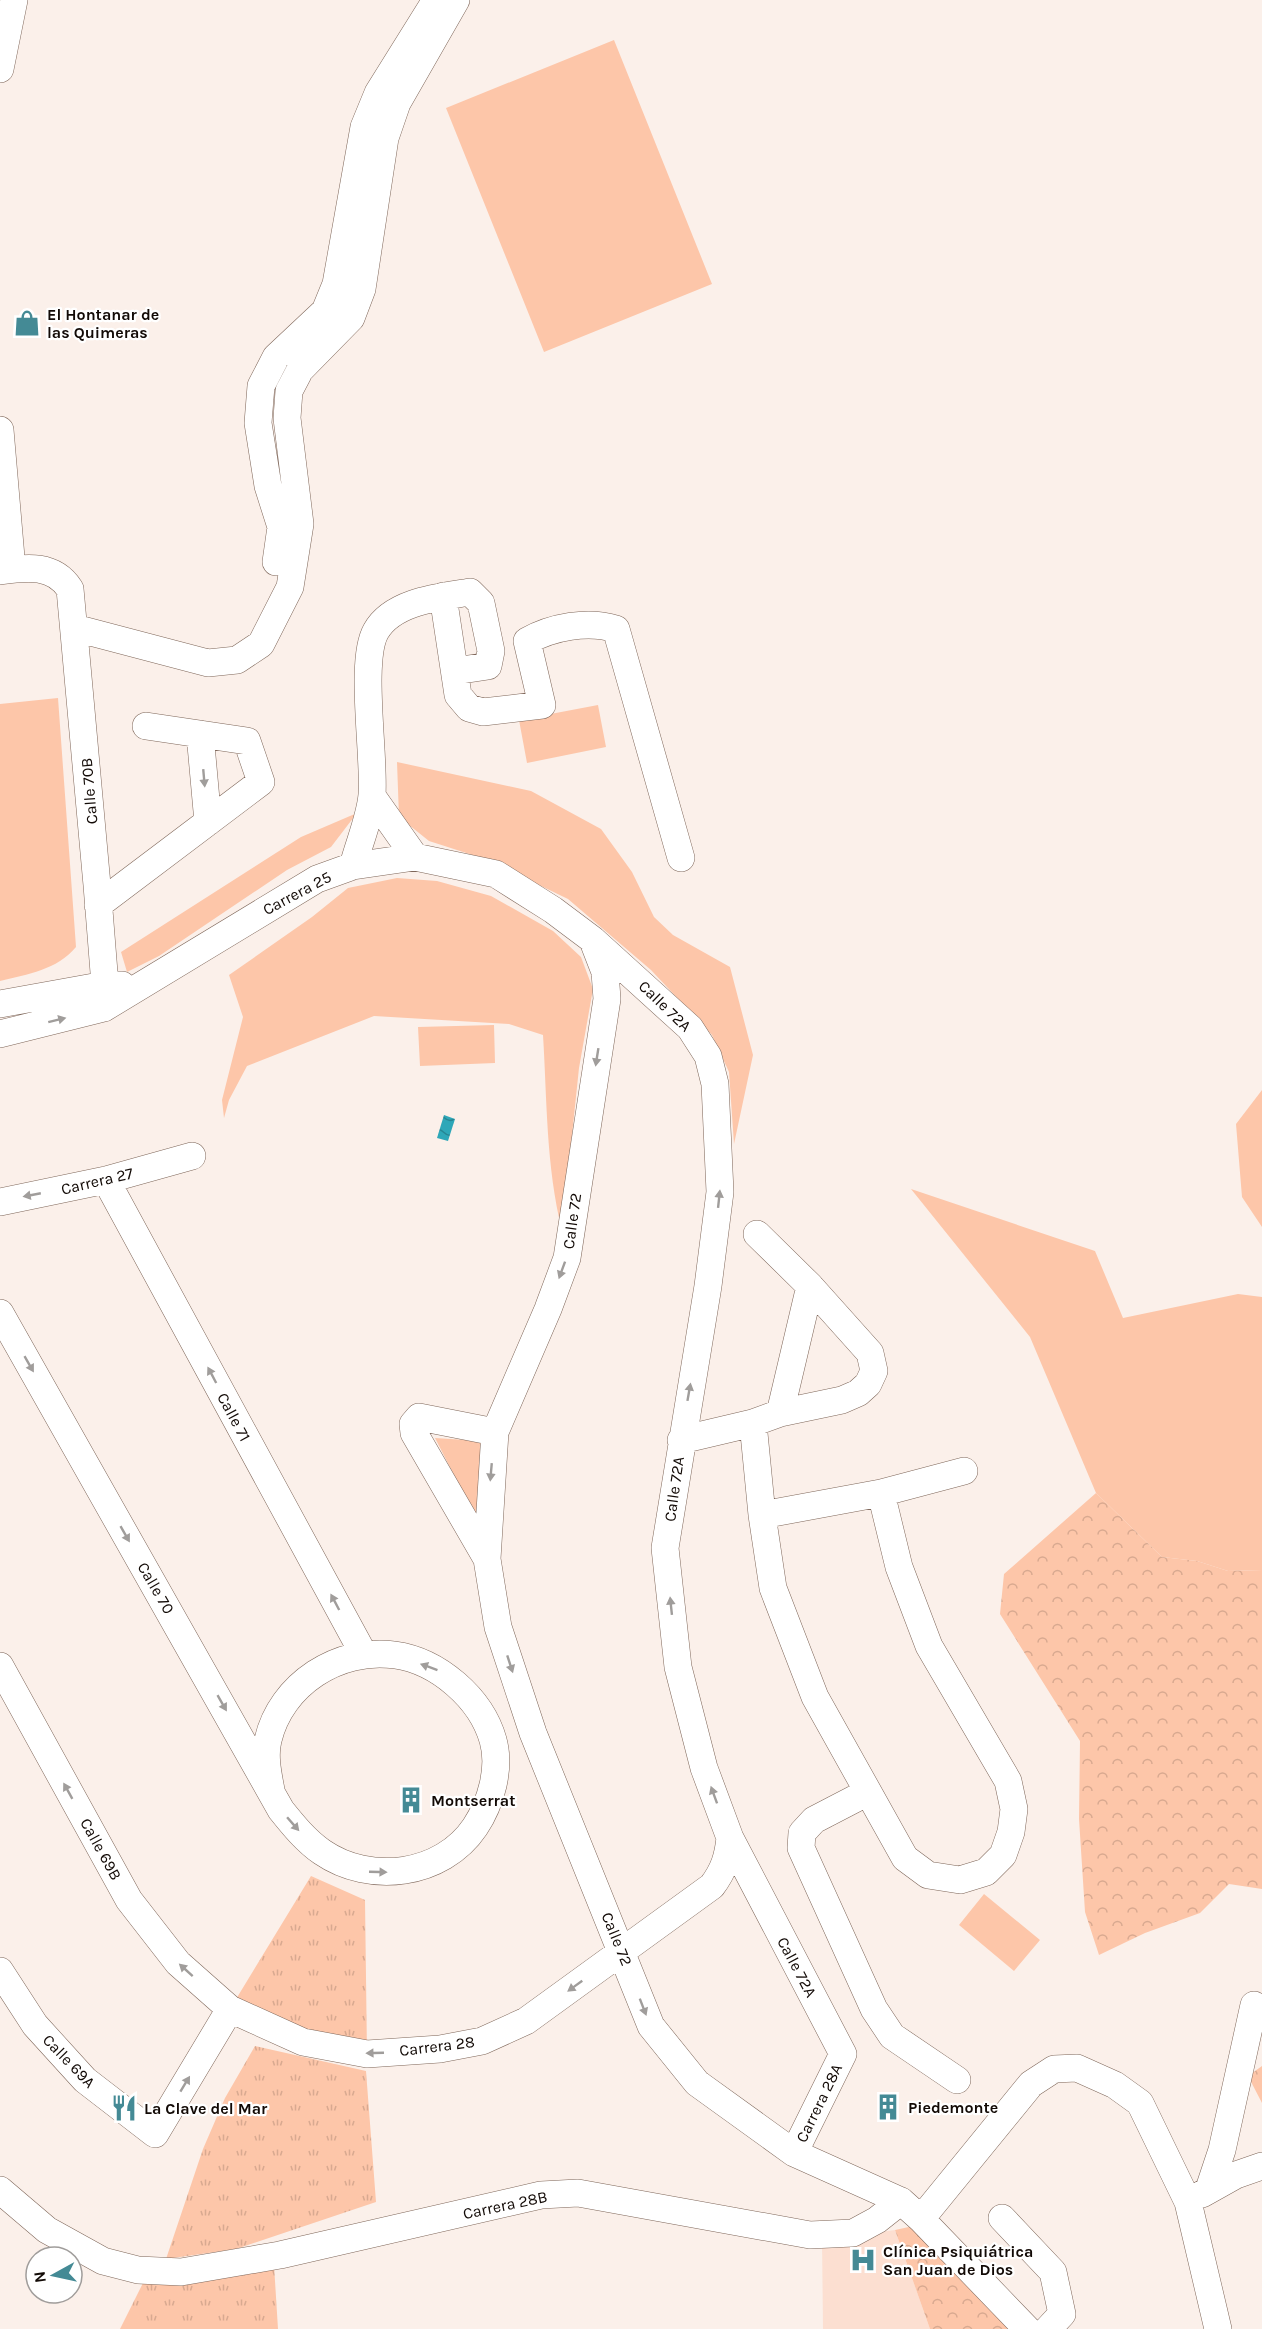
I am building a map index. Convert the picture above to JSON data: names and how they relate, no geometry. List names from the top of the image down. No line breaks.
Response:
{"streets":{"street":["Calle 70B","Carrera 25","Calle 72A","Carrera 27","Calle 72","Calle 71","Calle 70","Calle 69B","Carrera 28","Calle 69A","Carrera 28A","Carrera 28B"]},"crossings":[["Calle 70B","Carrera 25"],["Carrera 25","Calle 72A"],["Carrera 25","Calle 72"],["Calle 72A","Calle 72"],["Calle 72A","Carrera 28"],["Calle 72A","Carrera 28A"],["Carrera 27","Calle 71"],["Calle 72","Carrera 28"],["Calle 72","Carrera 28A"],["Calle 72","Carrera 28B"],["Calle 69B","Carrera 28"],["Calle 69B","Calle 69A"],["Carrera 28","Calle 69A"]],"one_way":["Calle 72","Calle 71","Calle 69B","Carrera 28"],"places":{"shop":["El Hontanar de las Quimeras"],"building":["Montserrat","Piedemonte"],"restaurant":["La Clave del Mar"],"hospital":["Clínica Psiquiátrica San Juan de Dios"]},"north":"left"}
